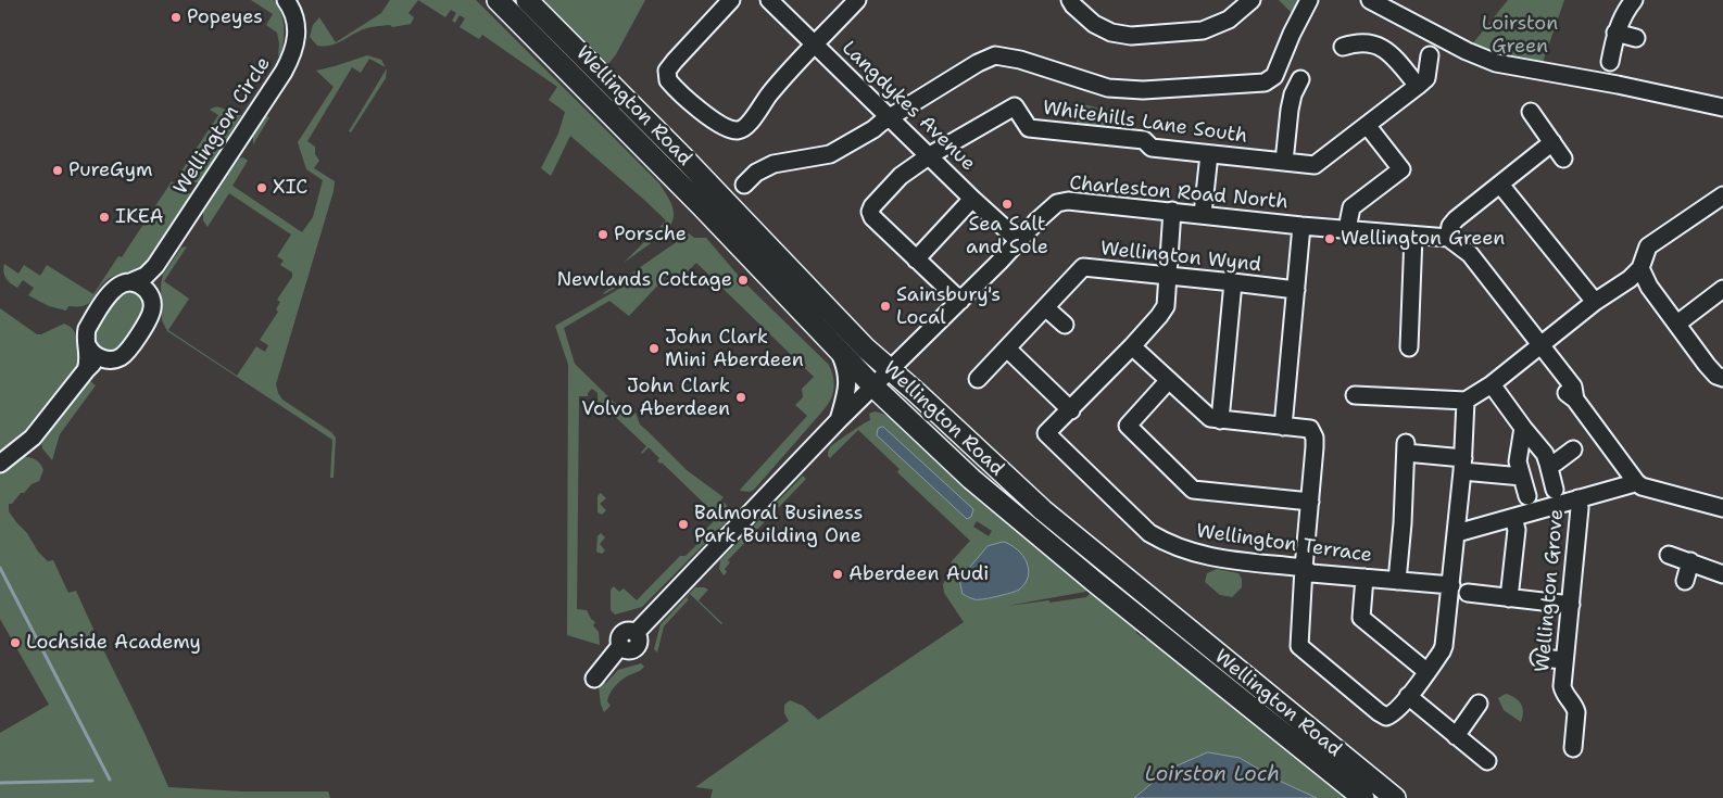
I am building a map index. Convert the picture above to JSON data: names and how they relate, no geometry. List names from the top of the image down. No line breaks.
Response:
{"streets":{"main road":["Wellington Road"],"street":["Langdykes Avenue","Whitehills Lane South","Wellington Circle","Charleston Road North","Wellington Wynd","Wellington Terrace","Wellington Grove"]},"crossings":[["Wellington Road","Charleston Road North"],["Langdykes Avenue","Whitehills Lane South"],["Langdykes Avenue","Charleston Road North"],["Charleston Road North","Wellington Terrace"],["Wellington Wynd","Wellington Terrace"]],"water":["Loirston Loch"],"parks":["Loirston Green"],"places":["Popeyes","PureGym","XIC","Sea Salt and Sole","IKEA","Porsche","Wellington Green","Newlands Cottage","Sainsbury's Local","John Clark Mini Aberdeen","John Clark Volvo Aberdeen","Balmoral Business Park Building One","Aberdeen Audi","Lochside Academy"]}
